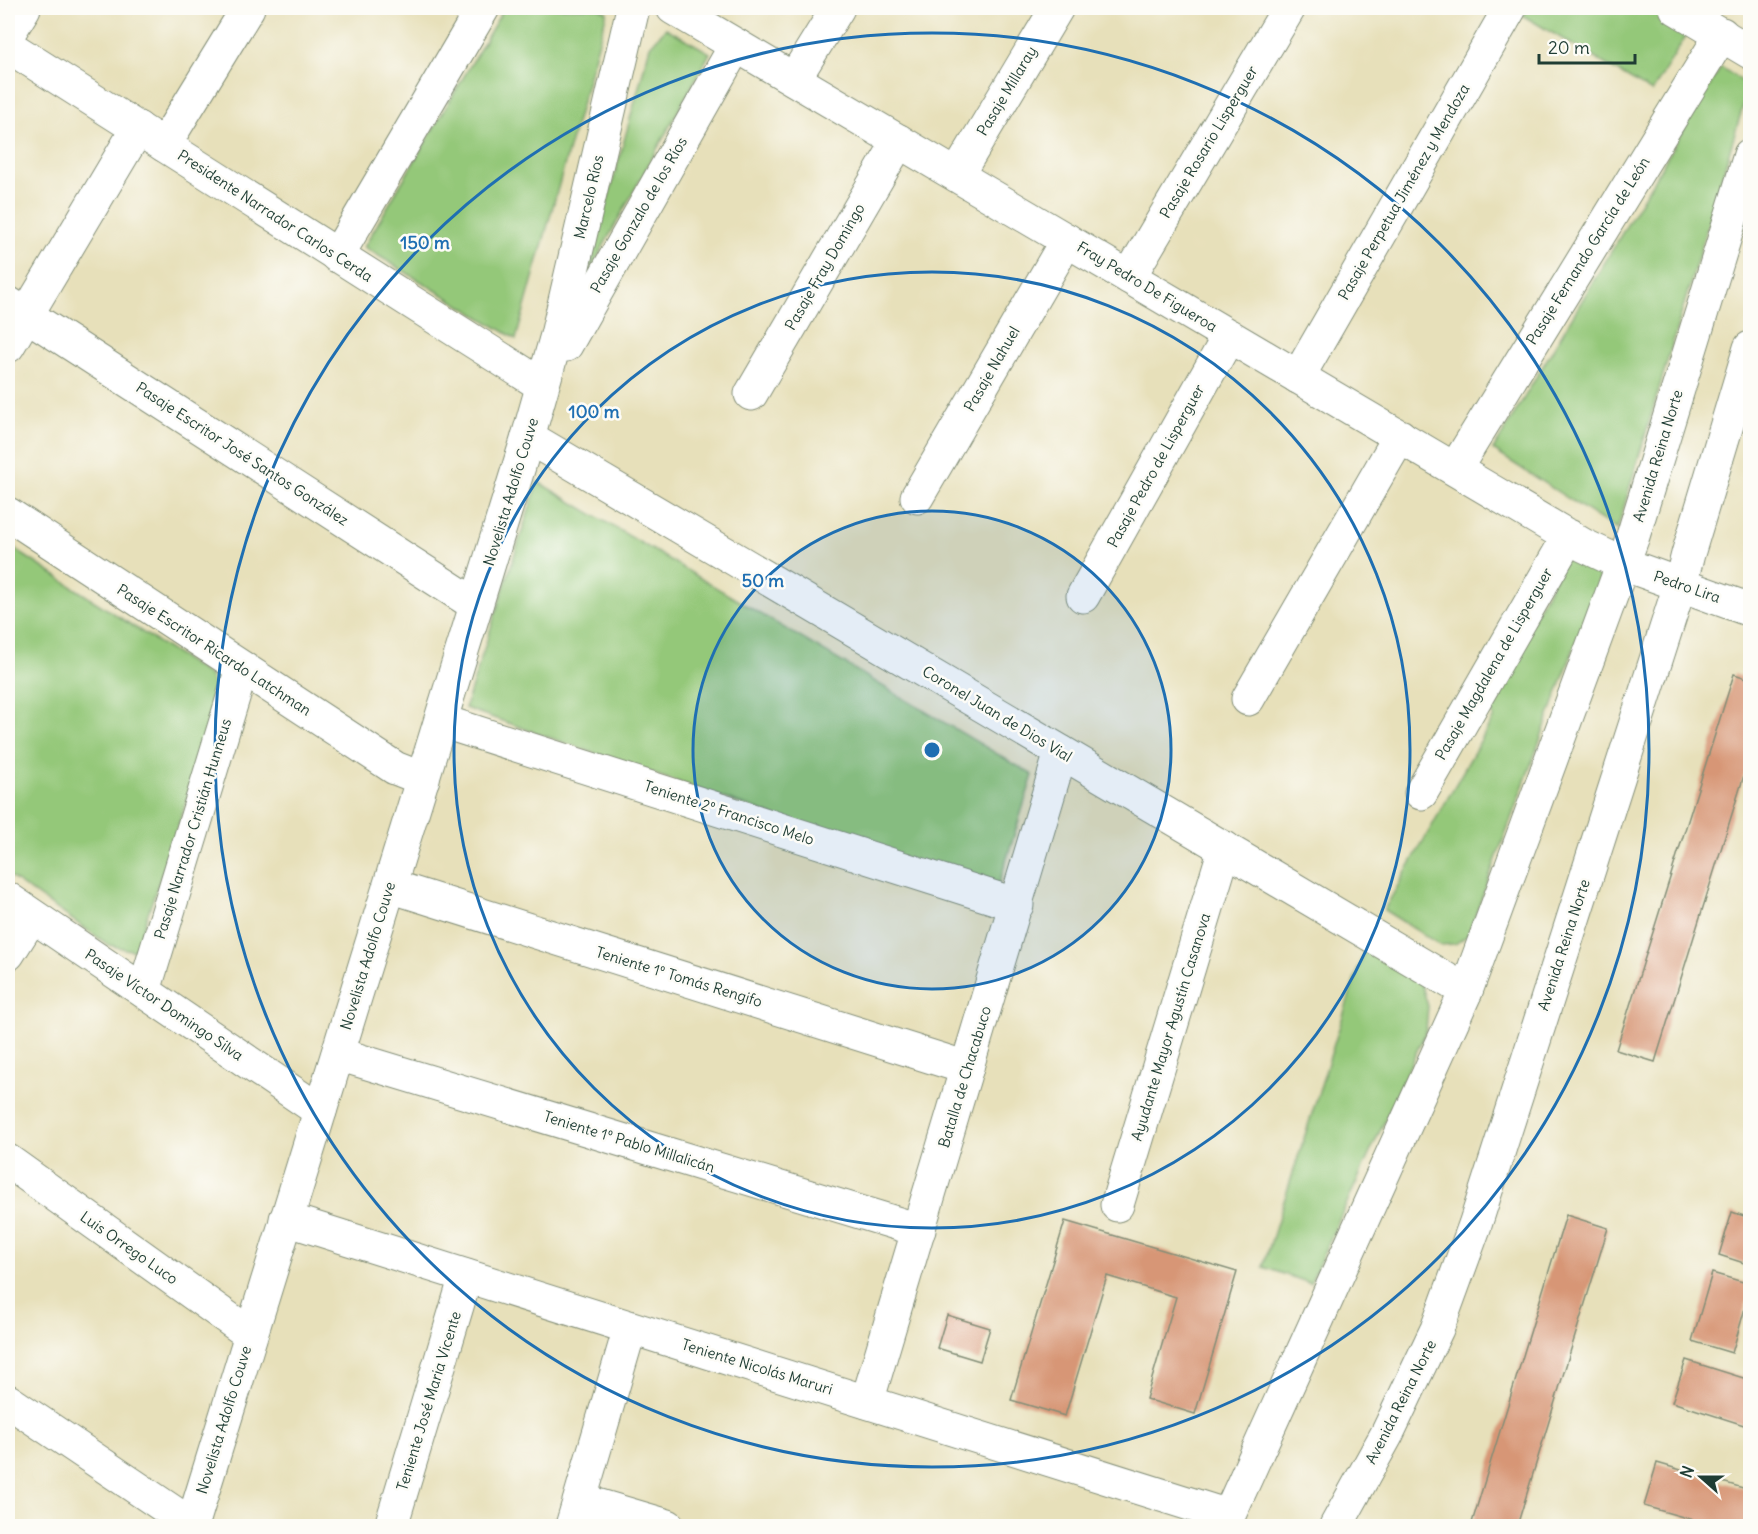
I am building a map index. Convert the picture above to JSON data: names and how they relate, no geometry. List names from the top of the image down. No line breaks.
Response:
{"streets":{"street":["Pasaje Millaray","Pasaje Rosario Lisperguer","Pasaje Perpetua Jiménez y Mendoza","Marcelo Ríos","Pasaje Gonzalo de los Ríos","Presidente Narrador Carlos Cerda","Pasaje Fernando García de León","Pasaje Fray Domingo","Fray Pedro De Figueroa","Pasaje Nahuel","Pasaje Escritor José Santos González","Avenida Reina Norte","Pasaje Pedro de Lisperguer","Novelista Adolfo Couve","Pedro Lira","Pasaje Escritor Ricardo Latchman","Pasaje Magdalena de Lisperguer","Coronel Juan de Dios Vial","Teniente 2º Francisco Melo","Pasaje Narrador Cristián Hunneus","Teniente 1º Tomás Rengifo","Pasaje Víctor Domingo Silva","Ayudante Mayor Agustín Casanova","Batalla de Chacabuco","Teniente 1º Pablo Millalicán","Luis Orrego Luco","Teniente Nicolás Maruri","Teniente José Maria Vicente"]},"crossings":[["Pasaje Millaray","Fray Pedro De Figueroa"],["Pasaje Rosario Lisperguer","Fray Pedro De Figueroa"],["Pasaje Perpetua Jiménez y Mendoza","Fray Pedro De Figueroa"],["Marcelo Ríos","Pasaje Gonzalo de los Ríos"],["Marcelo Ríos","Presidente Narrador Carlos Cerda"],["Marcelo Ríos","Novelista Adolfo Couve"],["Pasaje Gonzalo de los Ríos","Presidente Narrador Carlos Cerda"],["Pasaje Gonzalo de los Ríos","Fray Pedro De Figueroa"],["Pasaje Gonzalo de los Ríos","Novelista Adolfo Couve"],["Presidente Narrador Carlos Cerda","Novelista Adolfo Couve"],["Pasaje Fernando García de León","Fray Pedro De Figueroa"],["Pasaje Fray Domingo","Fray Pedro De Figueroa"],["Fray Pedro De Figueroa","Pasaje Nahuel"],["Fray Pedro De Figueroa","Avenida Reina Norte"],["Fray Pedro De Figueroa","Pasaje Pedro de Lisperguer"],["Fray Pedro De Figueroa","Pedro Lira"],["Fray Pedro De Figueroa","Pasaje Magdalena de Lisperguer"],["Pasaje Escritor José Santos González","Novelista Adolfo Couve"],["Avenida Reina Norte","Pedro Lira"],["Avenida Reina Norte","Coronel Juan de Dios Vial"],["Avenida Reina Norte","Teniente Nicolás Maruri"],["Novelista Adolfo Couve","Pasaje Escritor Ricardo Latchman"],["Novelista Adolfo Couve","Coronel Juan de Dios Vial"],["Novelista Adolfo Couve","Teniente 2º Francisco Melo"],["Novelista Adolfo Couve","Teniente 1º Tomás Rengifo"],["Novelista Adolfo Couve","Pasaje Víctor Domingo Silva"],["Novelista Adolfo Couve","Teniente 1º Pablo Millalicán"],["Novelista Adolfo Couve","Luis Orrego Luco"],["Novelista Adolfo Couve","Teniente Nicolás Maruri"],["Pasaje Escritor Ricardo Latchman","Pasaje Narrador Cristián Hunneus"],["Coronel Juan de Dios Vial","Ayudante Mayor Agustín Casanova"],["Coronel Juan de Dios Vial","Batalla de Chacabuco"],["Teniente 2º Francisco Melo","Batalla de Chacabuco"],["Pasaje Narrador Cristián Hunneus","Pasaje Víctor Domingo Silva"],["Teniente 1º Tomás Rengifo","Batalla de Chacabuco"],["Batalla de Chacabuco","Teniente 1º Pablo Millalicán"],["Batalla de Chacabuco","Teniente Nicolás Maruri"],["Teniente Nicolás Maruri","Teniente José Maria Vicente"]],"scale_bar":"20 m","north":"left","rings":["150 m","100 m","50 m"]}
